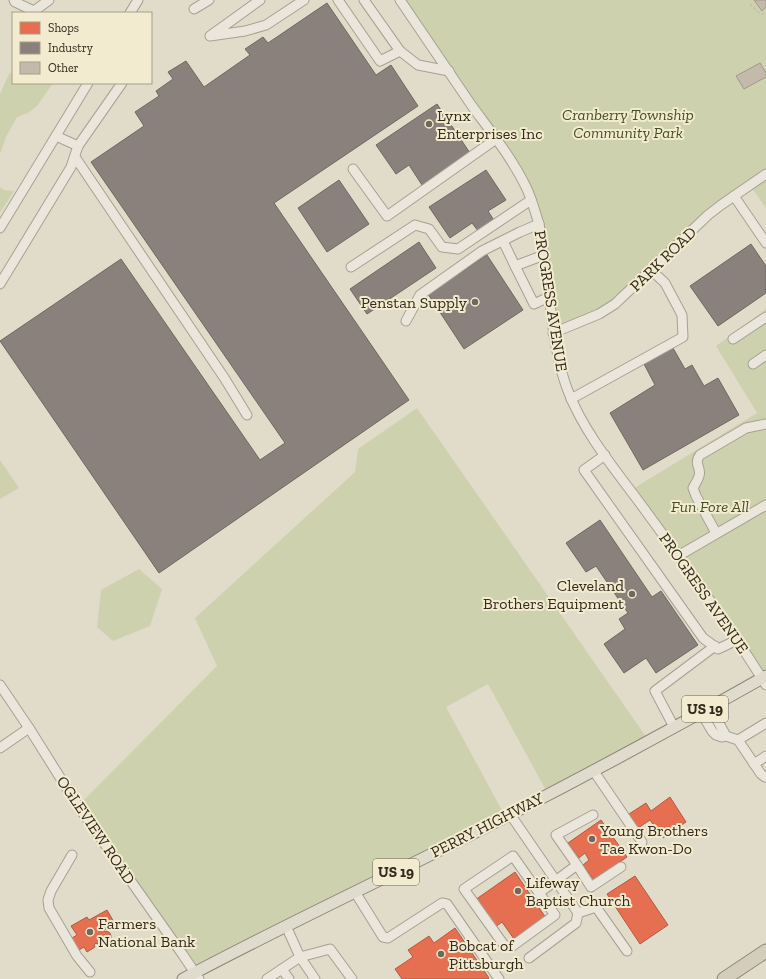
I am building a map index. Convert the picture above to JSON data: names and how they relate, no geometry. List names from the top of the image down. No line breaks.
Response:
{"streets":{"main road":["US 19","PERRY HIGHWAY"],"street":["PARK ROAD","PROGRESS AVENUE","OGLEVIEW ROAD"]},"crossings":[["PARK ROAD","PROGRESS AVENUE"],["PROGRESS AVENUE","PERRY HIGHWAY"],["PERRY HIGHWAY","OGLEVIEW ROAD"]],"parks":["Cranberry Township Community Park","Fun Fore All"],"places":["Lynx Enterprises Inc","Penstan Supply","Cleveland Brothers Equipment","Young Brothers Tae Kwon-Do","Lifeway Baptist Church","Farmers National Bank","Bobcat of Pittsburgh"],"legend":["Shops","Industry","Other"]}
